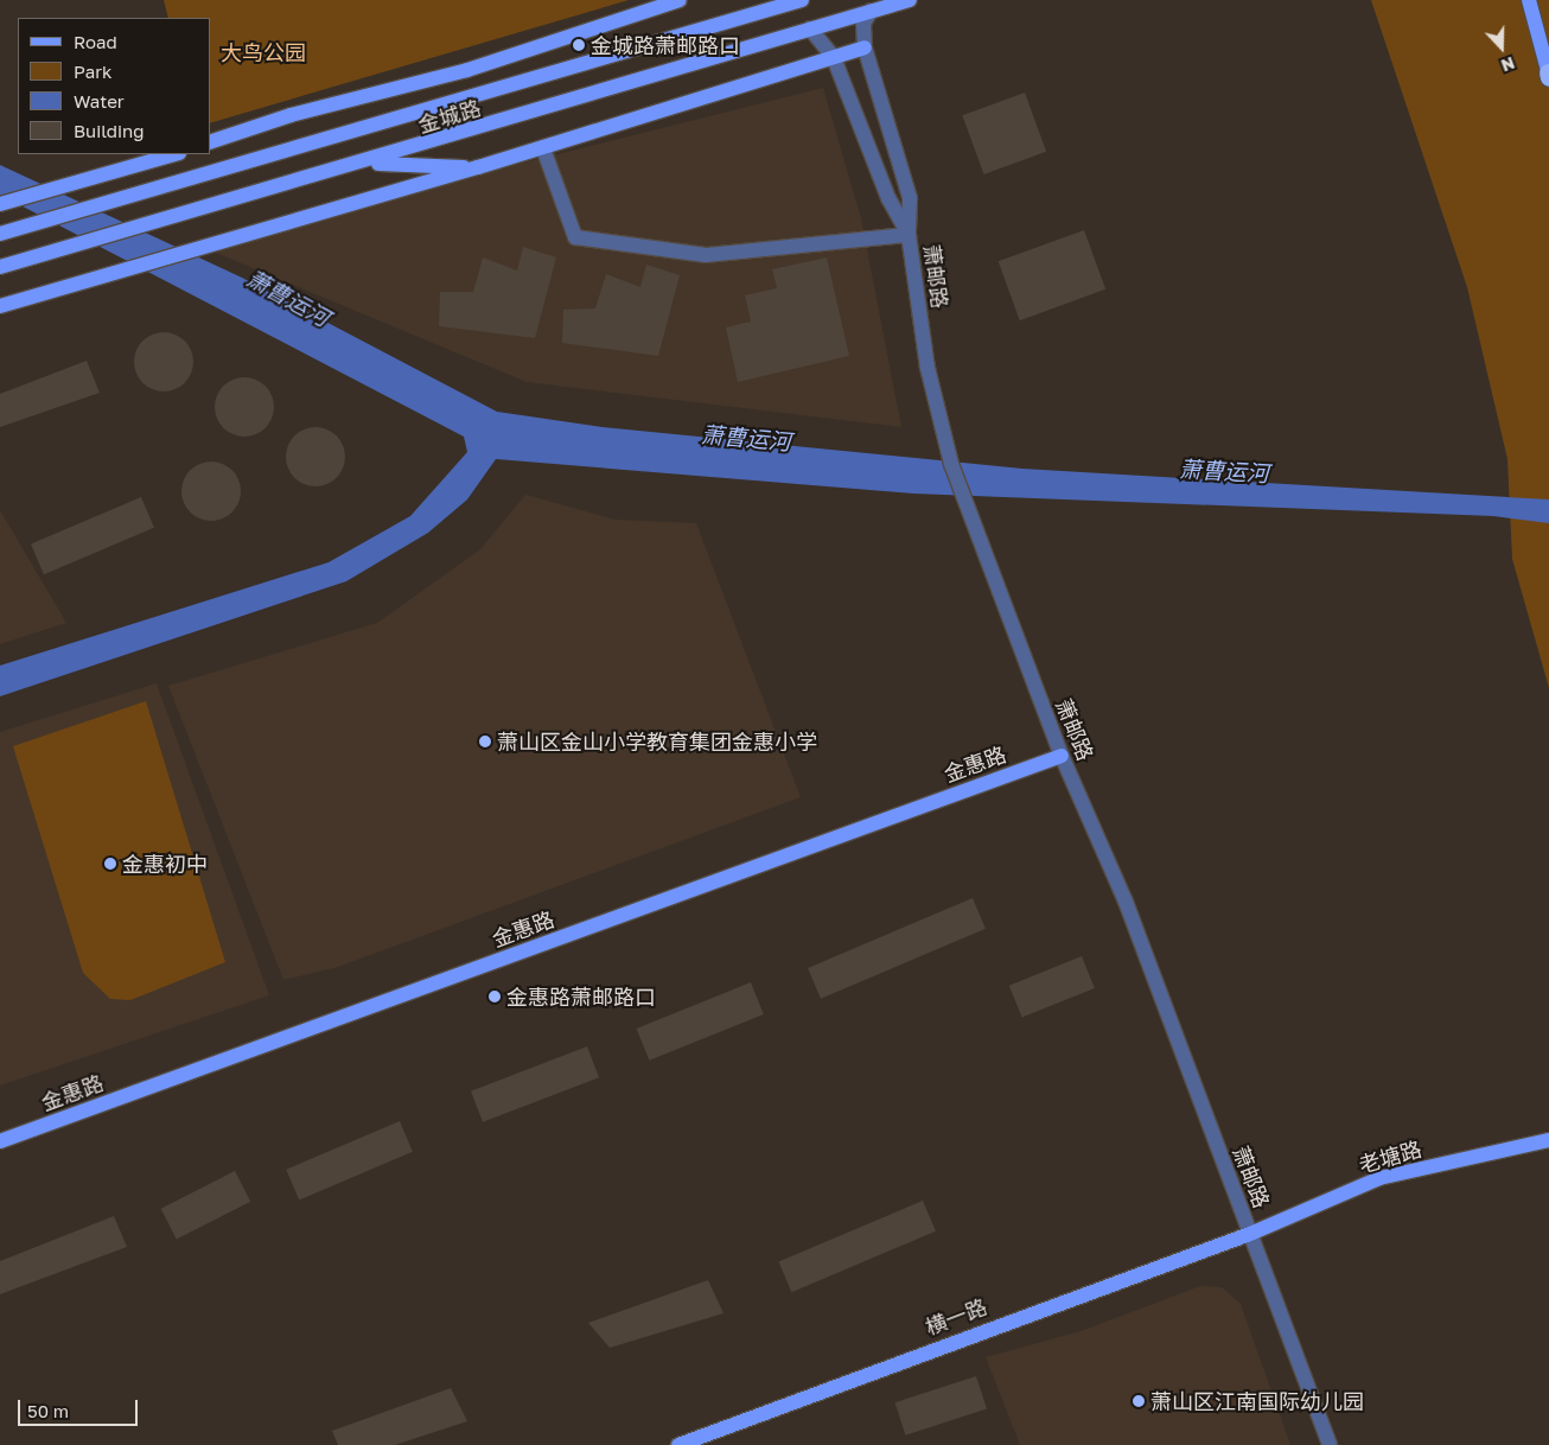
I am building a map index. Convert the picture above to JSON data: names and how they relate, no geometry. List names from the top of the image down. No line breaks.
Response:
{"streets":{"main road":["金城路","金惠路","老塘路","横一路"],"street":["萧邮路"]},"crossings":[["金城路","萧邮路"],["萧邮路","金惠路"],["萧邮路","老塘路"],["萧邮路","横一路"],["老塘路","横一路"]],"water":["萧曹运河"],"parks":["大鸟公园"],"places":["金城路萧邮路口","萧山区金山小学教育集团金惠小学","金惠初中","金惠路萧邮路口","萧山区江南国际幼儿园"],"legend":["Road","Park","Water","Building"],"scale_bar":"50 m","north":"bottom"}
